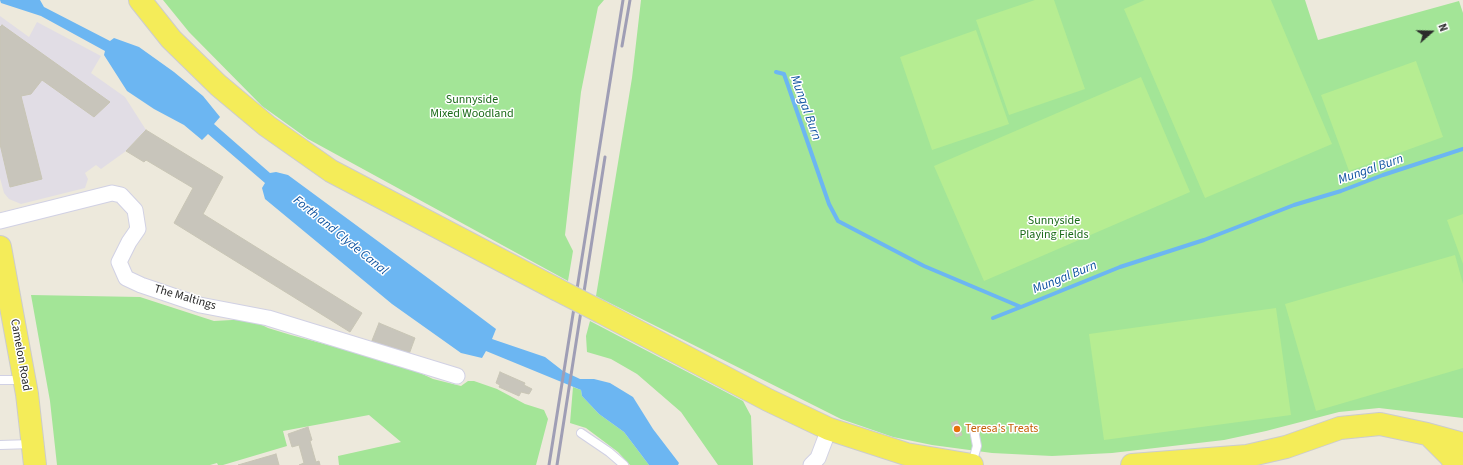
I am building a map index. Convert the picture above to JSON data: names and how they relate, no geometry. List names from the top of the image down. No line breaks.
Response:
{"streets":{"main road":["Camelon Road"],"street":["The Maltings"]},"water":["Mungal Burn","Forth and Clyde Canal"],"parks":["Sunnyside Mixed Woodland","Sunnyside Playing Fields"],"places":["Teresa's Treats"],"north":"right"}
